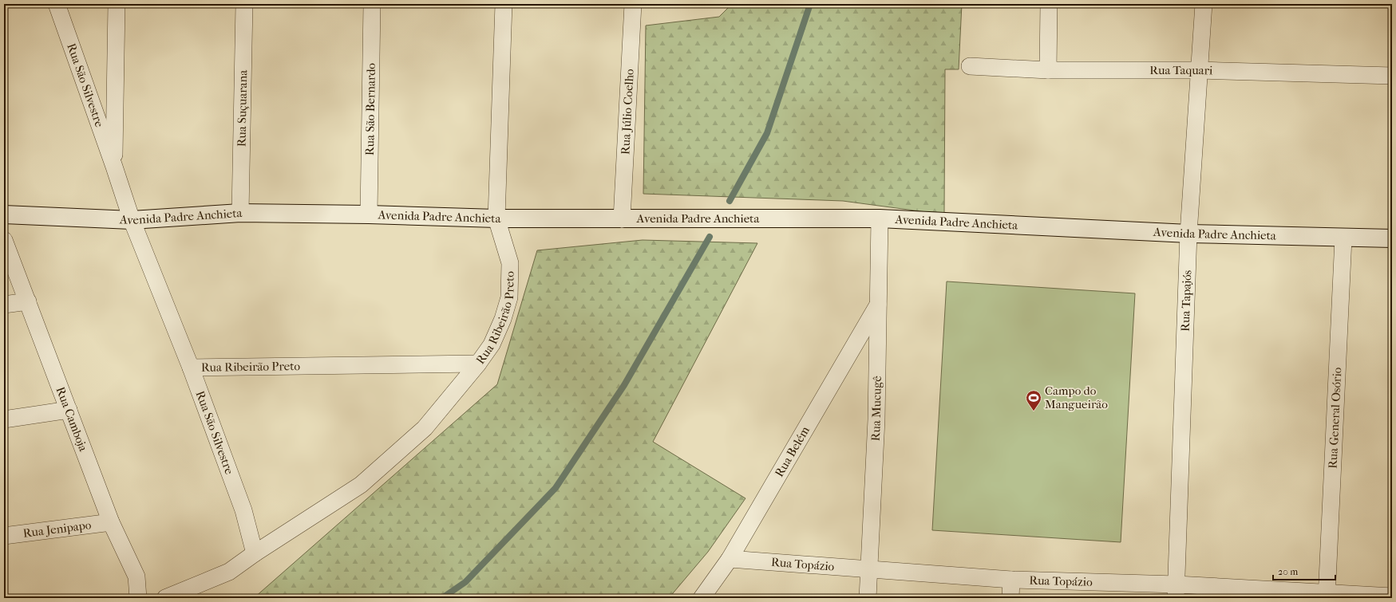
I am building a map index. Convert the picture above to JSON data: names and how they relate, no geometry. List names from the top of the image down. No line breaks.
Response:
{"streets":{"street":["Rua Taquari","Rua São Silvestre","Rua Suçuarana","Rua São Bernardo","Rua Júlio Coelho","Avenida Padre Anchieta","Rua Tapajós","Rua Ribeirão Preto","Rua Mucugê","Rua General Osório","Rua Camboja","Rua Belém","Rua Jenipapo","Rua Topázio"]},"crossings":[["Rua Taquari","Rua Tapajós"],["Rua São Silvestre","Avenida Padre Anchieta"],["Rua São Silvestre","Rua Ribeirão Preto"],["Rua Suçuarana","Avenida Padre Anchieta"],["Rua São Bernardo","Avenida Padre Anchieta"],["Rua Júlio Coelho","Avenida Padre Anchieta"],["Avenida Padre Anchieta","Rua Tapajós"],["Avenida Padre Anchieta","Rua Ribeirão Preto"],["Avenida Padre Anchieta","Rua Mucugê"],["Avenida Padre Anchieta","Rua General Osório"],["Rua Tapajós","Rua Topázio"],["Rua Mucugê","Rua Belém"],["Rua Mucugê","Rua Topázio"],["Rua General Osório","Rua Topázio"],["Rua Camboja","Rua Jenipapo"],["Rua Belém","Rua Topázio"]],"places":{"sports":["Campo do Mangueirão"]},"scale_bar":"20 m"}
